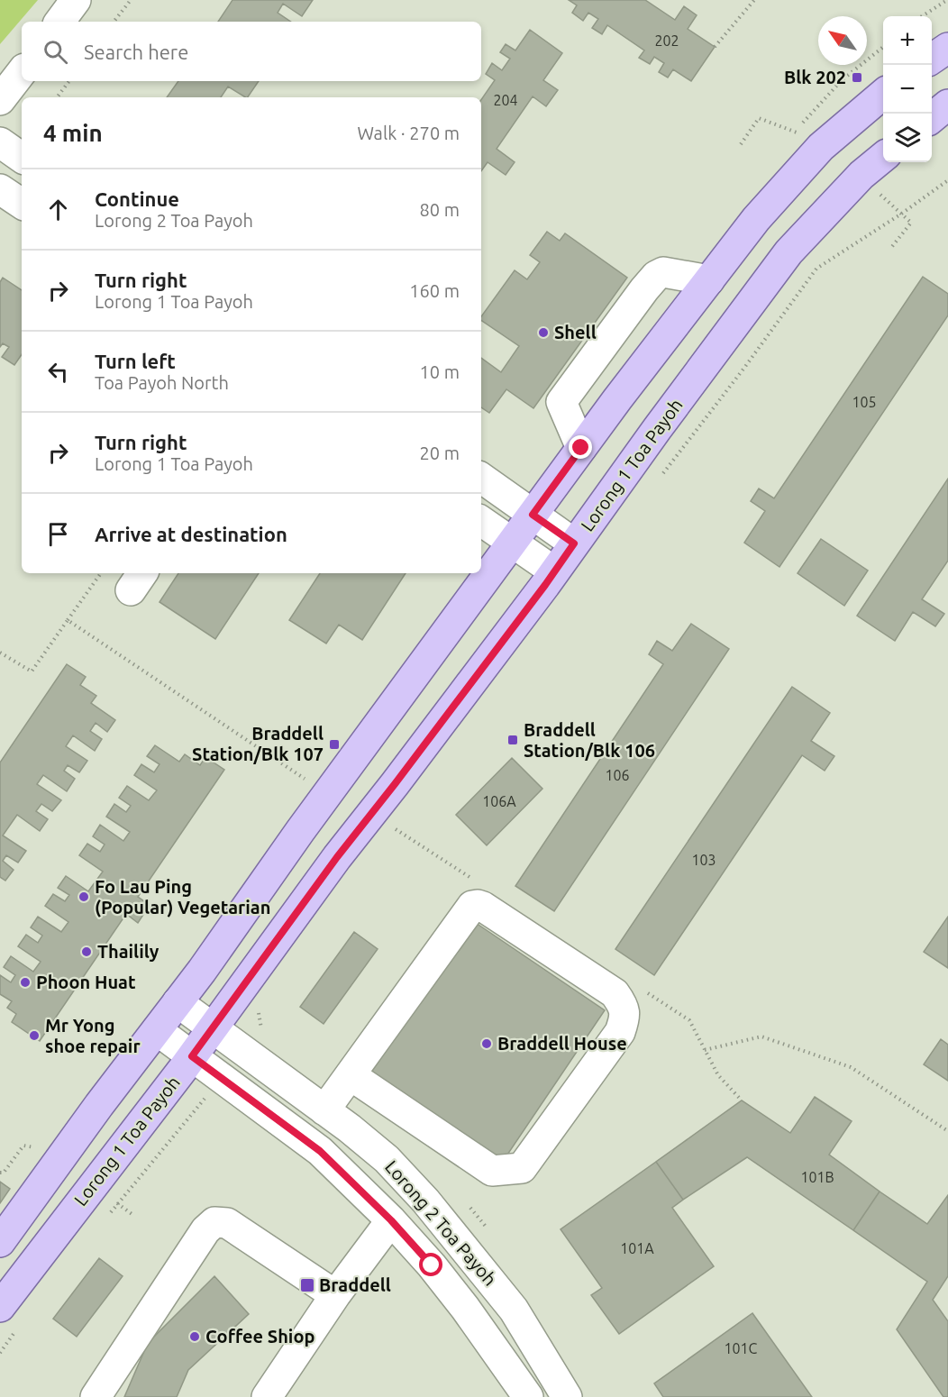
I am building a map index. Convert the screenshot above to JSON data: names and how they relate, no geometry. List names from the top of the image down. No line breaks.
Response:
{"streets":{"main road":["Lorong 1 Toa Payoh"],"street":["Lorong 2 Toa Payoh"]},"crossings":[["Lorong 1 Toa Payoh","Lorong 2 Toa Payoh"]],"places":{"transit":["Blk 202","Braddell Station/Blk 106","Braddell Station/Blk 107","Braddell"],"other":["Shell","Fo Lau Ping (Popular) Vegetarian","Thailily","Phoon Huat","Mr Yong shoe repair","Braddell House","Coffee Shiop"]},"house_numbers":["202","204","105","106","106A","103","101B","101A","101C"],"north":"top left","page":{"map_buttons":["+","−"],"search":"Search here","heading":["4 min","Walk · 270 m"],"list":[["Continue","Lorong 2 Toa Payoh","80 m"],["Turn right","Lorong 1 Toa Payoh","160 m"],["Turn left","Toa Payoh North","10 m"],["Turn right","Lorong 1 Toa Payoh","20 m"],"Arrive at destination"]}}
